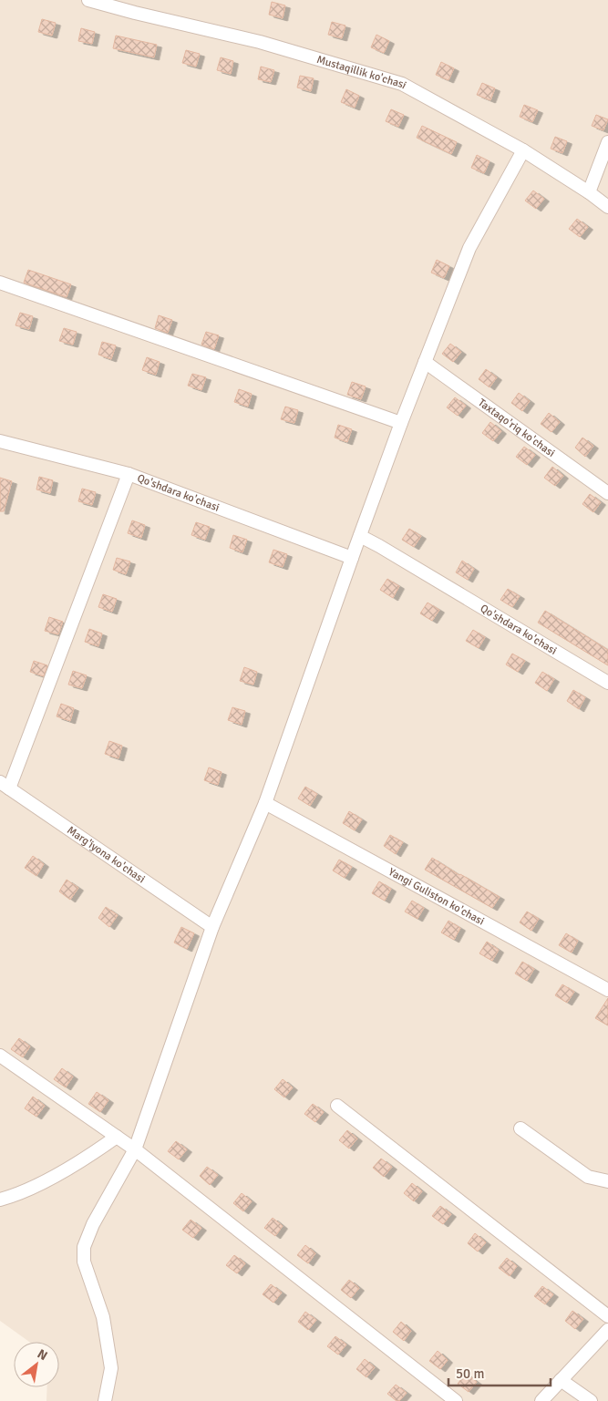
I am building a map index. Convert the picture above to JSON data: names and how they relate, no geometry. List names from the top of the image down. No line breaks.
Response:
{"streets":{"street":["Mustaqillik ko'chasi","Taxtaqo'riq ko'chasi","Qo'shdara ko'chasi","Marg'iyona ko'chasi","Yangi Guliston ko'chasi"]},"scale_bar":"50 m","north":"top right"}
